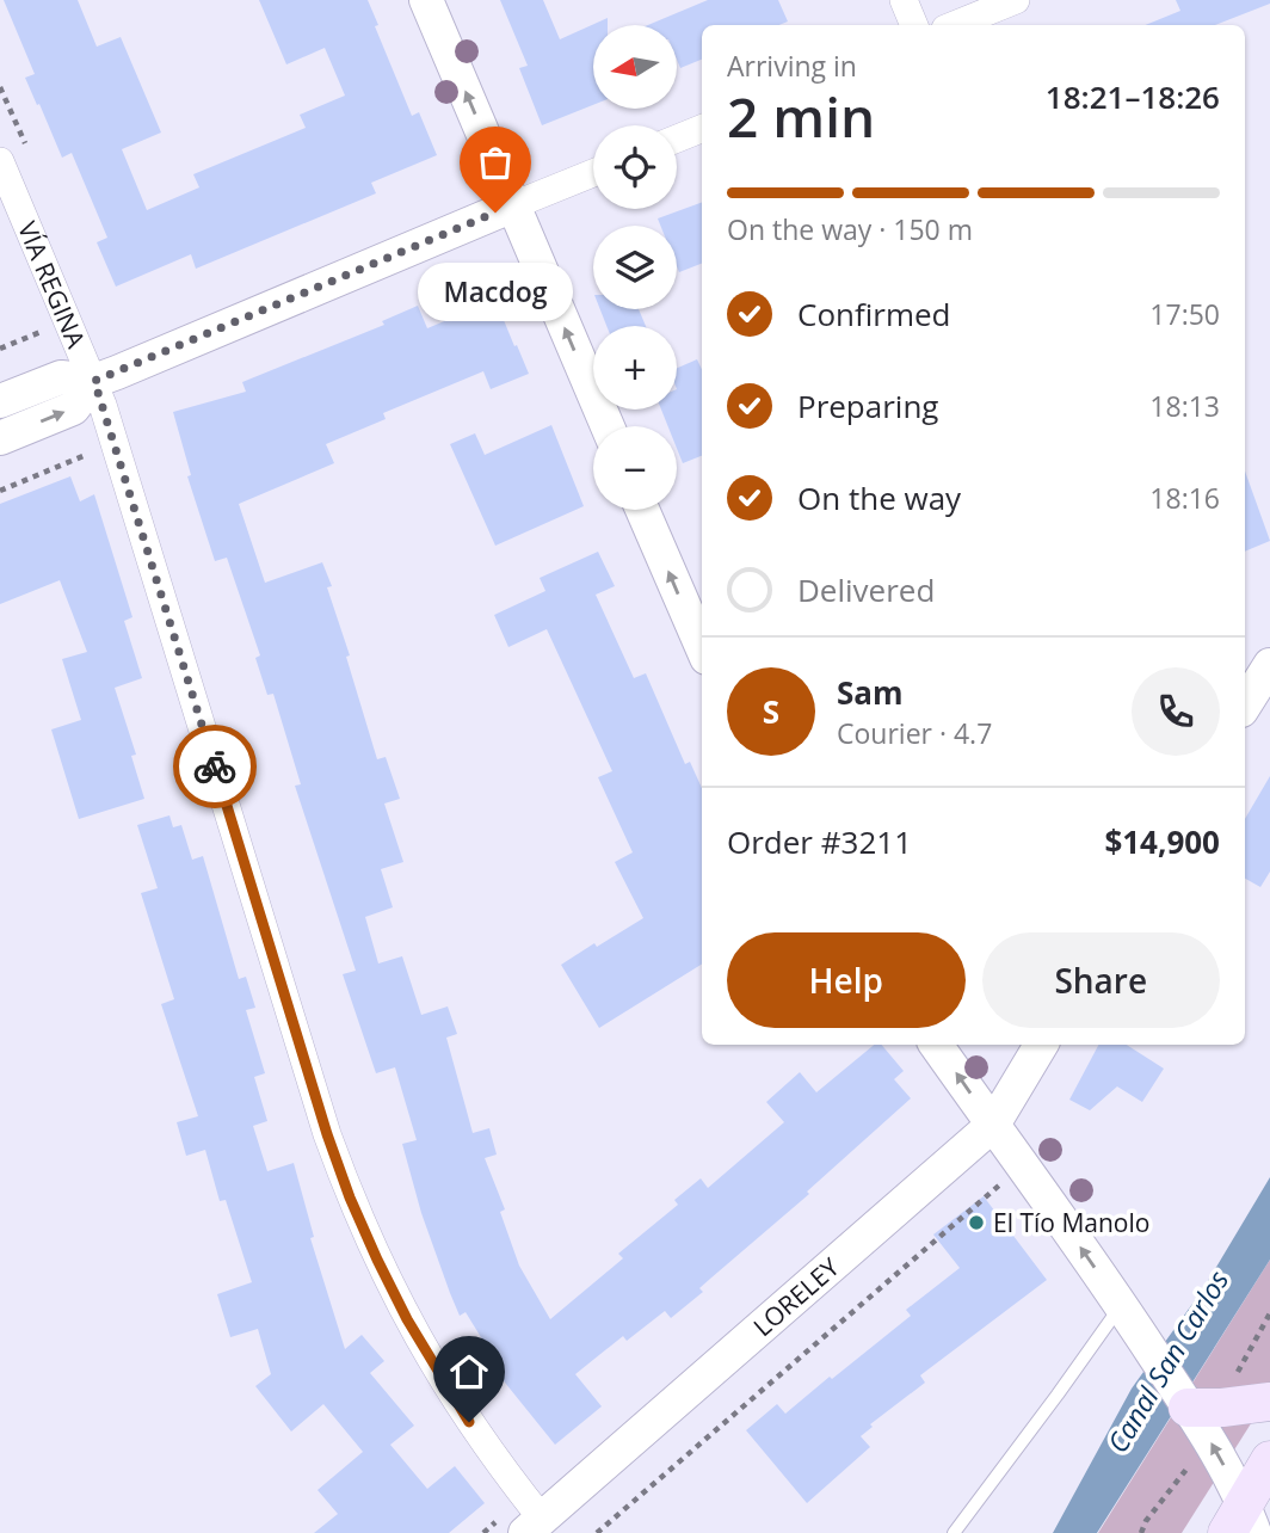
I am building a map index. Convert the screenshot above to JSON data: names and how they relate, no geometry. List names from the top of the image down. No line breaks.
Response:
{"streets":{"street":["VÍA REGINA","LORELEY"]},"crossings":[["VÍA REGINA","LORELEY"]],"water":["Canal San Carlos"],"places":["Macdog","El Tío Manolo"],"north":"left","page":{"map_buttons":["+","−"],"heading":["2 min","Arriving in","18:21–18:26"],"panel":["Sam","Courier · 4.7","Order #3211","$14,900"],"bar":"On the way · 150 m","bubble":"Macdog","list":[["Confirmed","17:50"],["Preparing","18:13"],["On the way","18:16"],"Delivered"],"round":"S","buttons":["Help","Share"]}}
